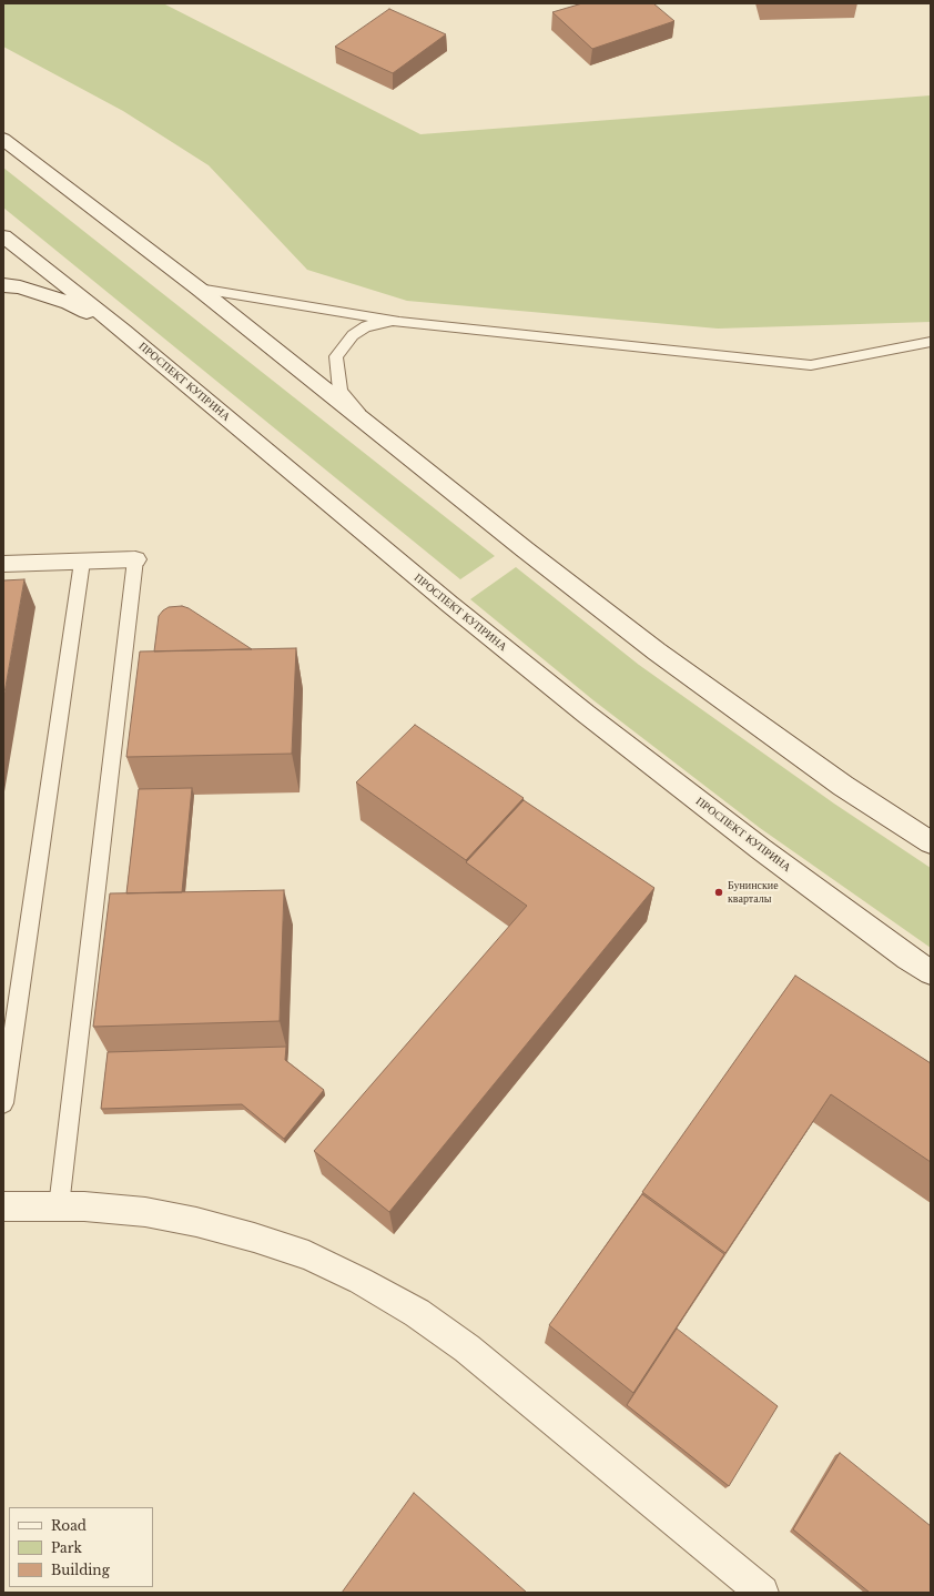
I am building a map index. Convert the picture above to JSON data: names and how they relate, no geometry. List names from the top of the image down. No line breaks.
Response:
{"streets":{"main road":["ПРОСПЕКТ КУПРИНА"]},"places":["Бунинские кварталы"],"legend":["Road","Park","Building"]}
